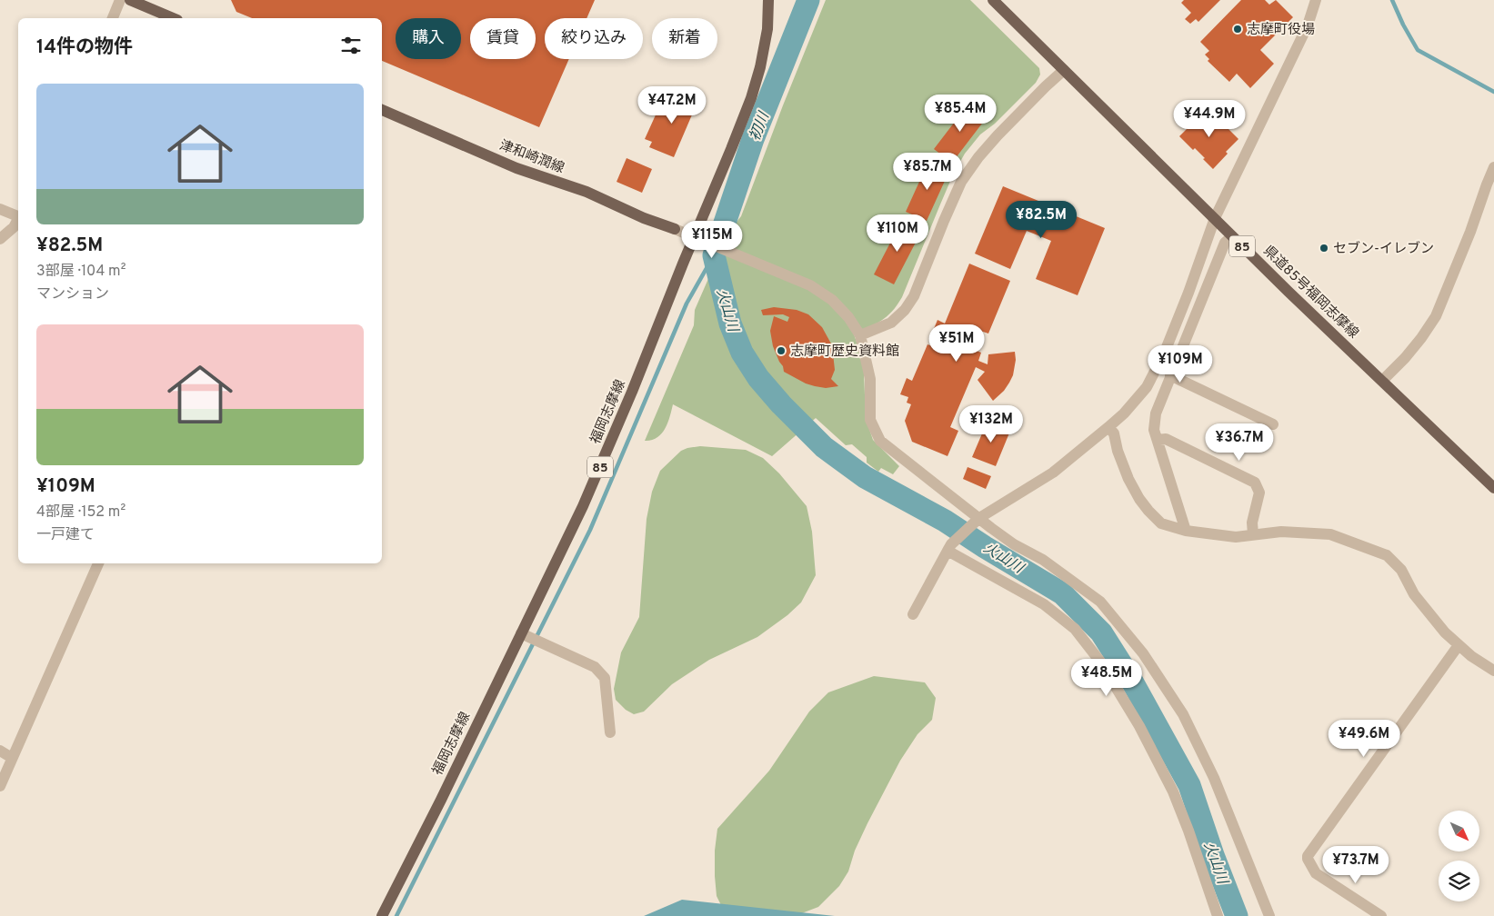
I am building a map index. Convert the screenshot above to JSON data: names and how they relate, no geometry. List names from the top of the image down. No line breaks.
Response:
{"streets":{"main road":["津和崎潤線","85","県道85号福岡志摩線","福岡志摩線"]},"water":["初川","火山川"],"places":["志摩町役場","セブン-イレブン","志摩町歴史資料館"],"north":"bottom right","page":{"chip":["購入","賃貸","絞り込み","新着"],"heading":"14件の物件","list":[{"name":"¥82.5M","note":"3部屋 · 104 m² · マンション"},{"name":"¥109M","note":"4部屋 · 152 m² · 一戸建て"}],"price":["¥47.2M","¥85.4M","¥44.9M","¥85.7M","¥82.5M","¥110M","¥115M","¥51M","¥109M","¥132M","¥36.7M","¥48.5M","¥49.6M","¥73.7M"]}}
